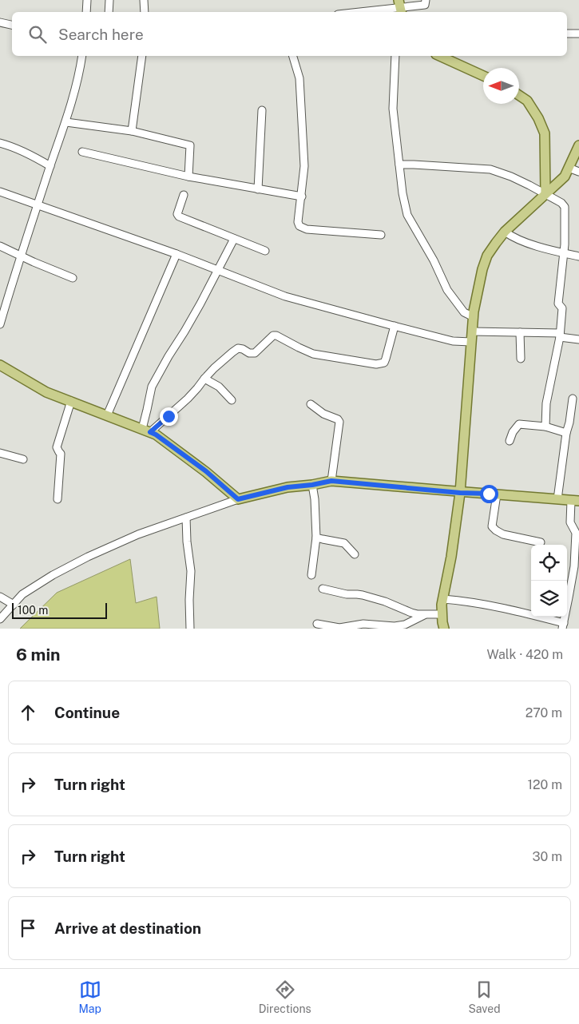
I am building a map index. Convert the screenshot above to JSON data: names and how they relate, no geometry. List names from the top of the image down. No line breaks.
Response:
{"scale_bar":"100 m","north":"left","page":{"search":"Search here","scale":"100 m","heading":["6 min","Walk · 420 m"],"list":[["Continue","270 m"],["Turn right","120 m"],["Turn right","30 m"],"Arrive at destination"],"nav":["Map","Directions","Saved"]}}
